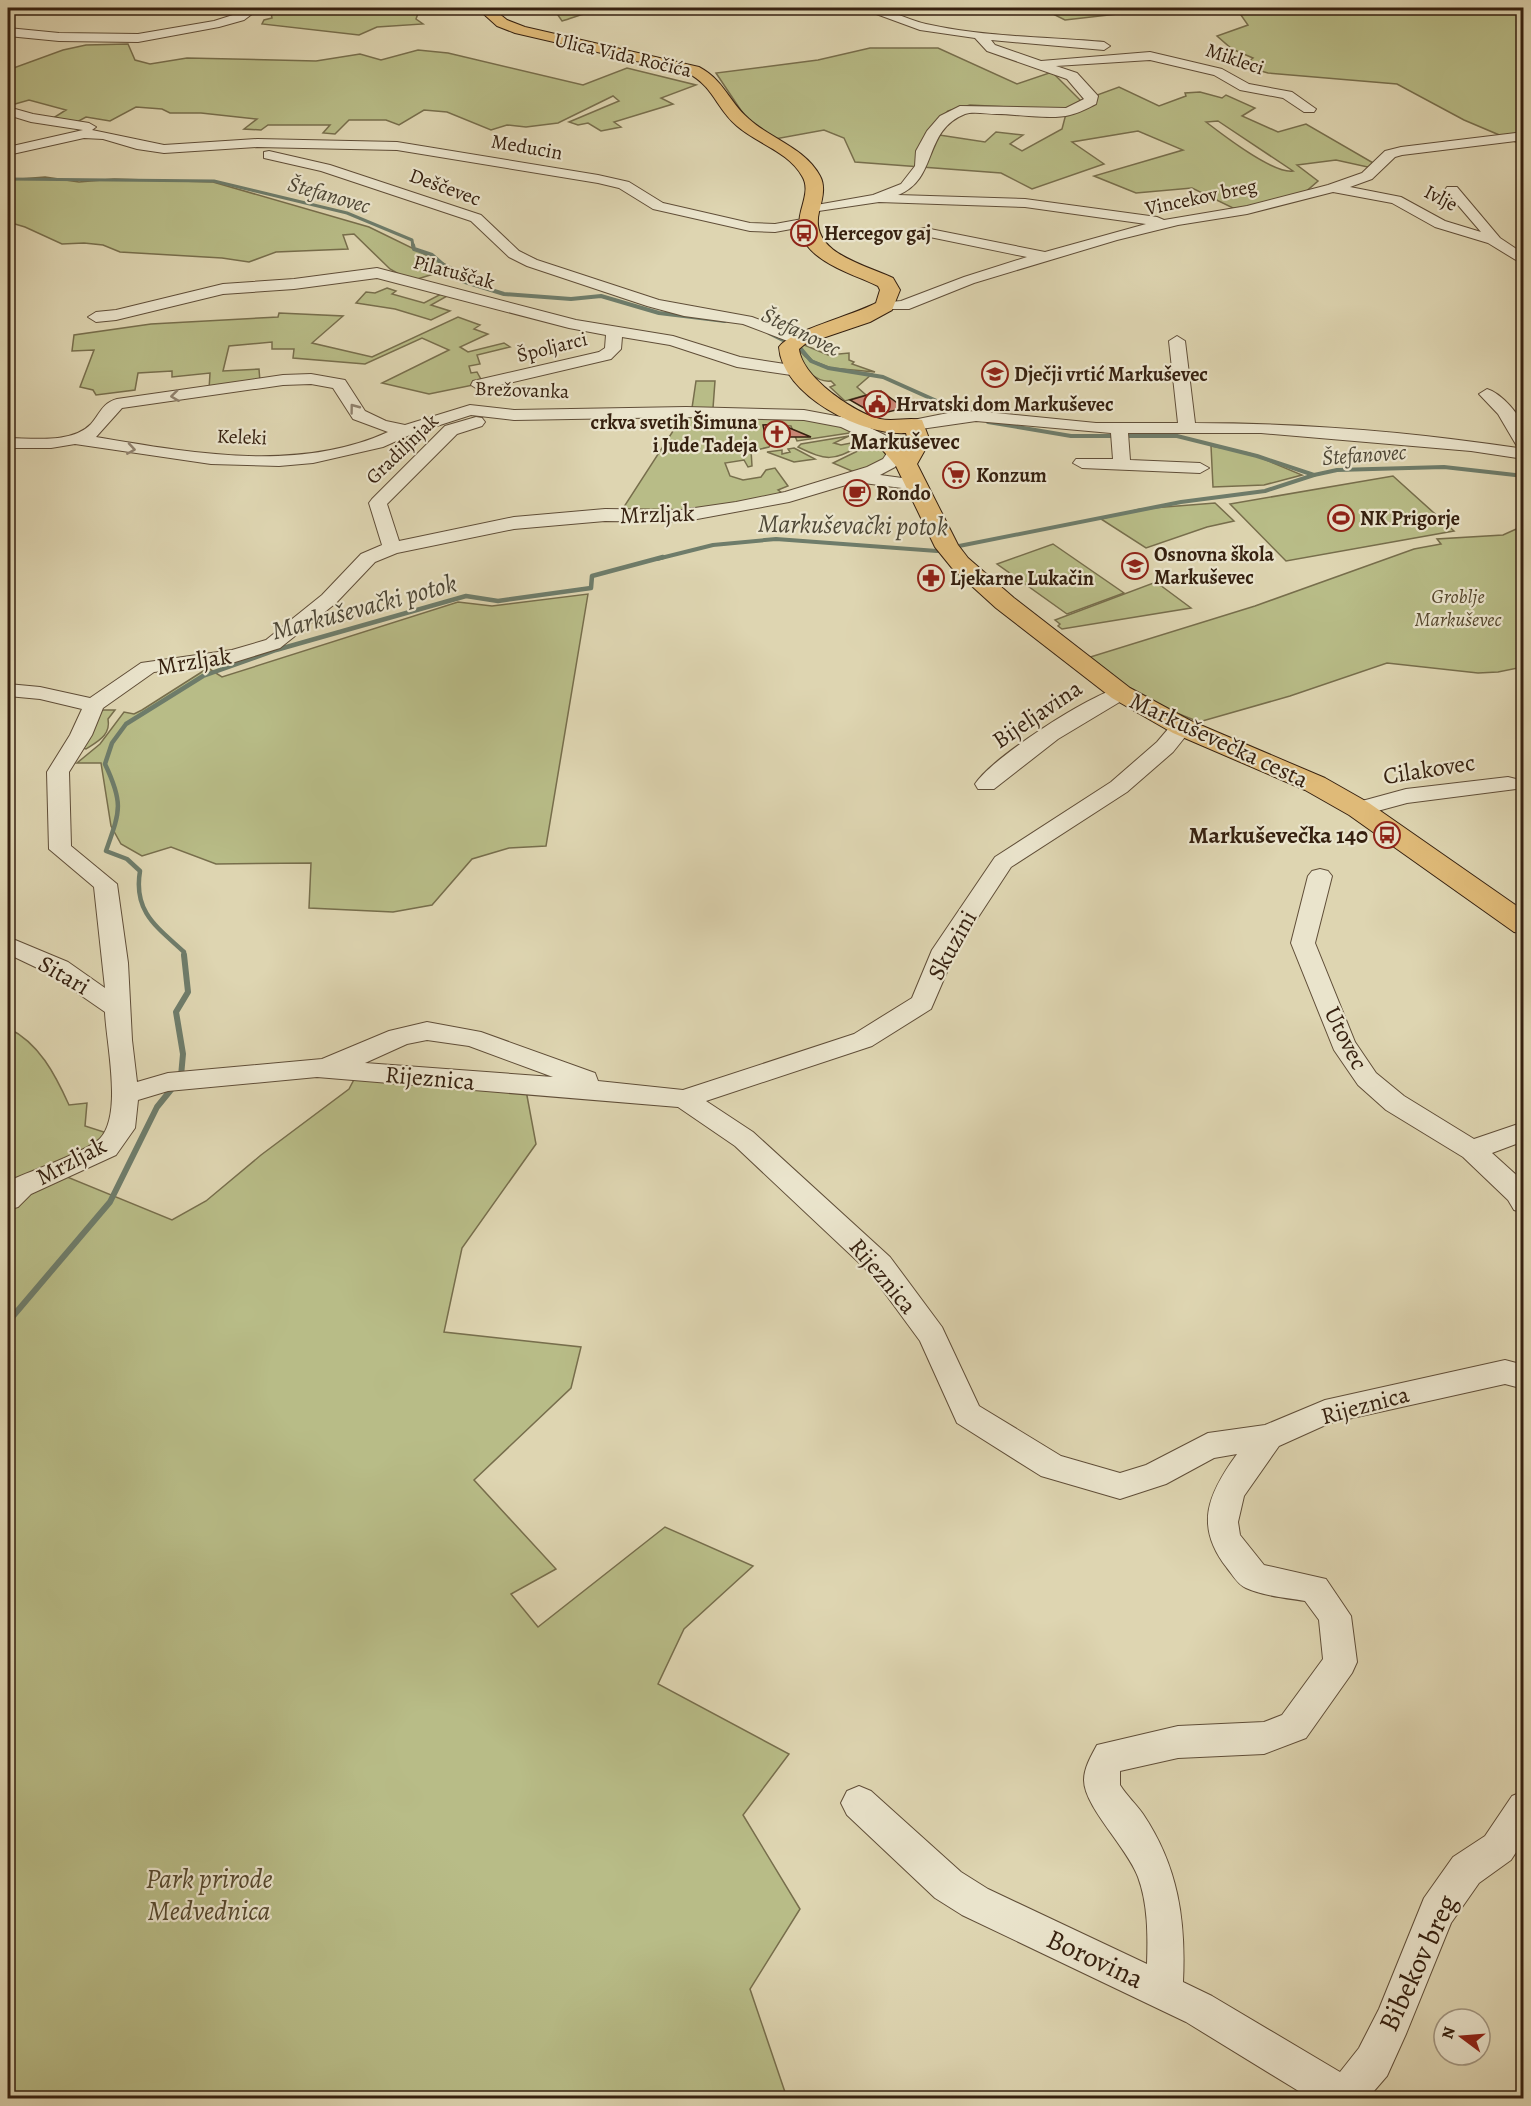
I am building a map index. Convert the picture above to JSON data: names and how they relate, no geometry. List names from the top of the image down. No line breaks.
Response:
{"streets":{"main road":["Ulica Vida Ročića","Markuševečka cesta"],"street":["Mikleci","Meducin","Deščevec","Vincekov breg","Ivlje","Pilatuščak","Špoljarci","Brežovanka","Keleki","Gradiljnjak","Mrzljak","Bijeljavina","Cilakovec","Skuzini","Sitari","Utovec","Rijeznica","Borovina","Bibekov breg"]},"crossings":[["Ulica Vida Ročića","Meducin"],["Meducin","Deščevec"],["Vincekov breg","Ivlje"],["Pilatuščak","Špoljarci"],["Brežovanka","Keleki"],["Brežovanka","Gradiljnjak"],["Brežovanka","Mrzljak"],["Brežovanka","Markuševečka cesta"],["Gradiljnjak","Mrzljak"],["Mrzljak","Markuševečka cesta"],["Mrzljak","Sitari"],["Mrzljak","Rijeznica"],["Bijeljavina","Markuševečka cesta"],["Markuševečka cesta","Cilakovec"],["Markuševečka cesta","Skuzini"],["Skuzini","Rijeznica"],["Borovina","Bibekov breg"]],"one_way":["Brežovanka","Keleki"],"districts":["Markuševec"],"water":["Štefanovec","Markuševački potok"],"parks":["Groblje Markuševec","Park prirode Medvednica"],"places":{"bus stop":["Hercegov gaj","Markuševečka 140"],"school or university":["Dječji vrtić Markuševec","Osnovna škola Markuševec"],"public building":["Hrvatski dom Markuševec"],"church":["crkva svetih Šimuna i Jude Tadeja"],"supermarket":["Konzum"],"cafe":["Rondo"],"sports":["NK Prigorje"],"pharmacy":["Ljekarne Lukačin"]},"north":"left"}
